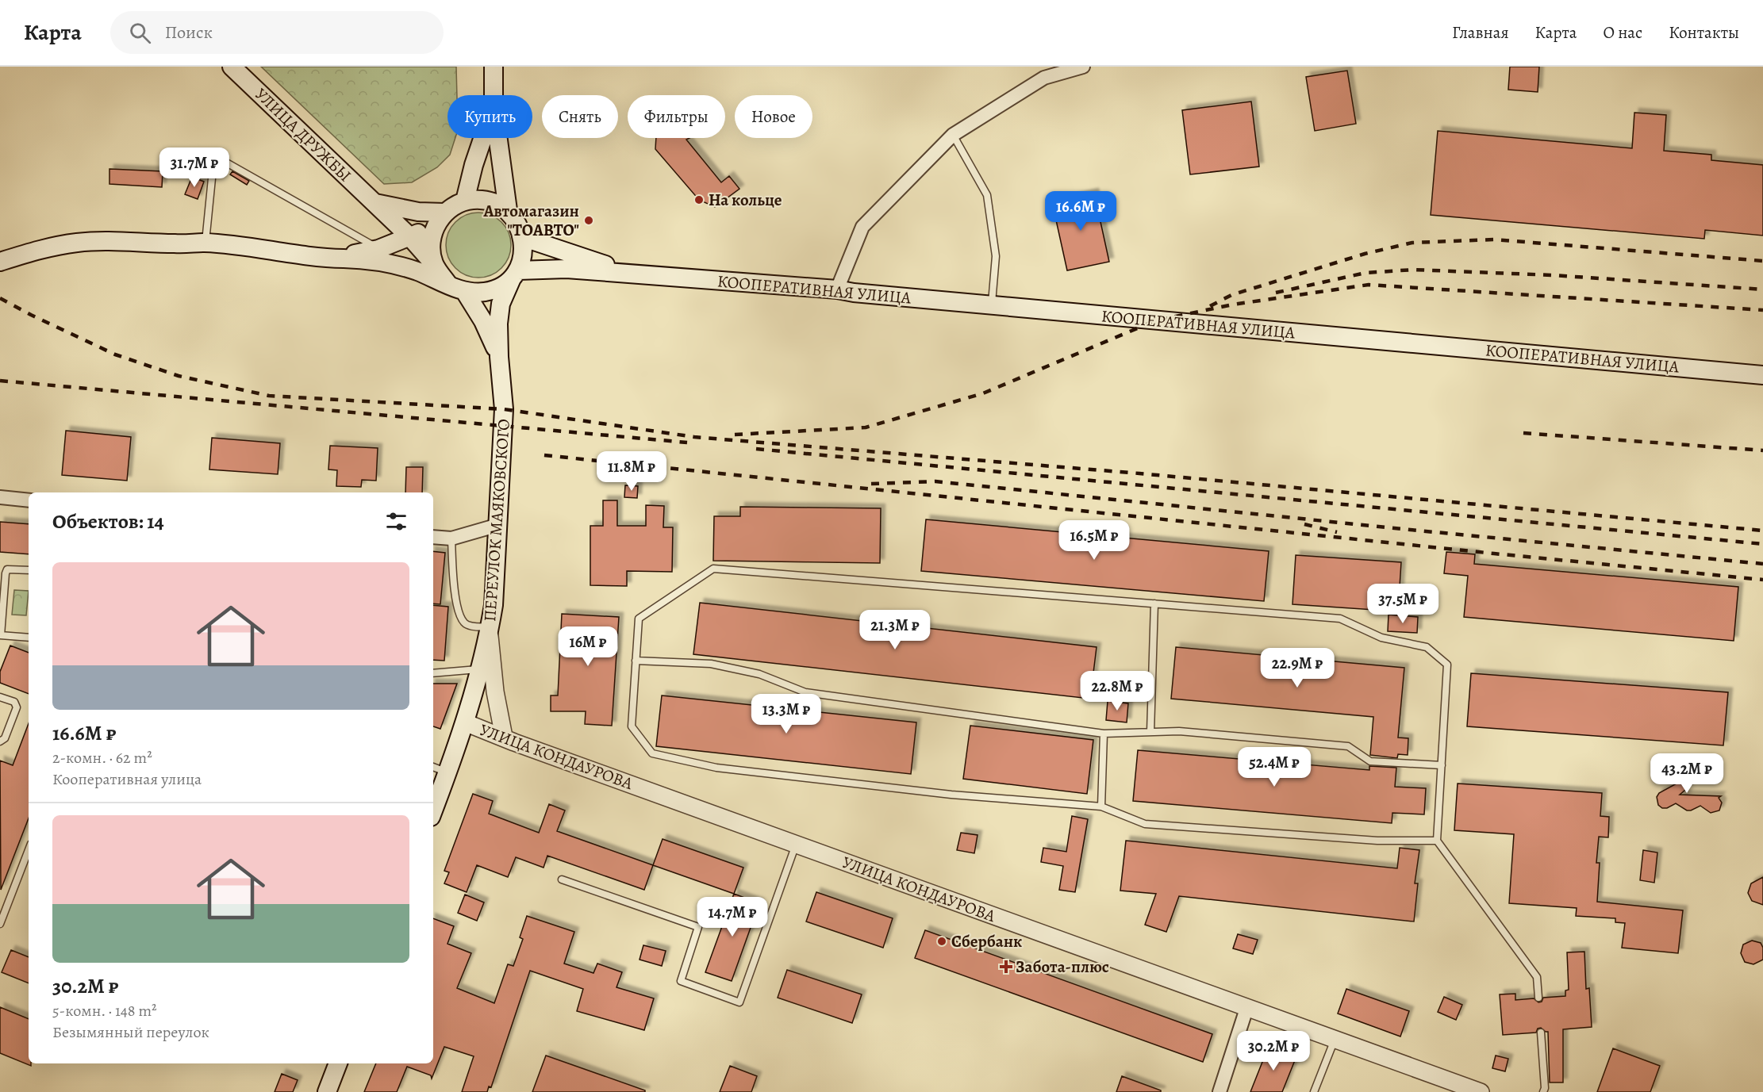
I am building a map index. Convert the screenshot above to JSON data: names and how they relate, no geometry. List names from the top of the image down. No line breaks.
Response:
{"streets":{"main road":["УЛИЦА ДРУЖБЫ","КООПЕРАТИВНАЯ УЛИЦА","ПЕРЕУЛОК МАЯКОВСКОГО"],"street":["УЛИЦА КОНДАУРОВА"]},"crossings":[["УЛИЦА ДРУЖБЫ","КООПЕРАТИВНАЯ УЛИЦА"],["ПЕРЕУЛОК МАЯКОВСКОГО","УЛИЦА КОНДАУРОВА"]],"places":{"other":["На кольце","Автомагазин \"ТОАВТО\"","Сбербанк"],"health":["Забота-плюс"]},"page":{"header":"Карта","search":"Поиск","nav":["Главная","Карта","О нас","Контакты"],"chip":["Купить","Снять","Фильтры","Новое"],"price":["31.7M ₽","16.6M ₽","11.8M ₽","16.5M ₽","37.5M ₽","21.3M ₽","16M ₽","22.9M ₽","22.8M ₽","13.3M ₽","52.4M ₽","43.2M ₽","14.7M ₽","30.2M ₽"],"heading":"Объектов: 14","list":[{"name":"16.6M ₽","note":"2-комн. · 62 m² · Кооперативная улица"},{"name":"30.2M ₽","note":"5-комн. · 148 m² · Безымянный переулок"}]}}
